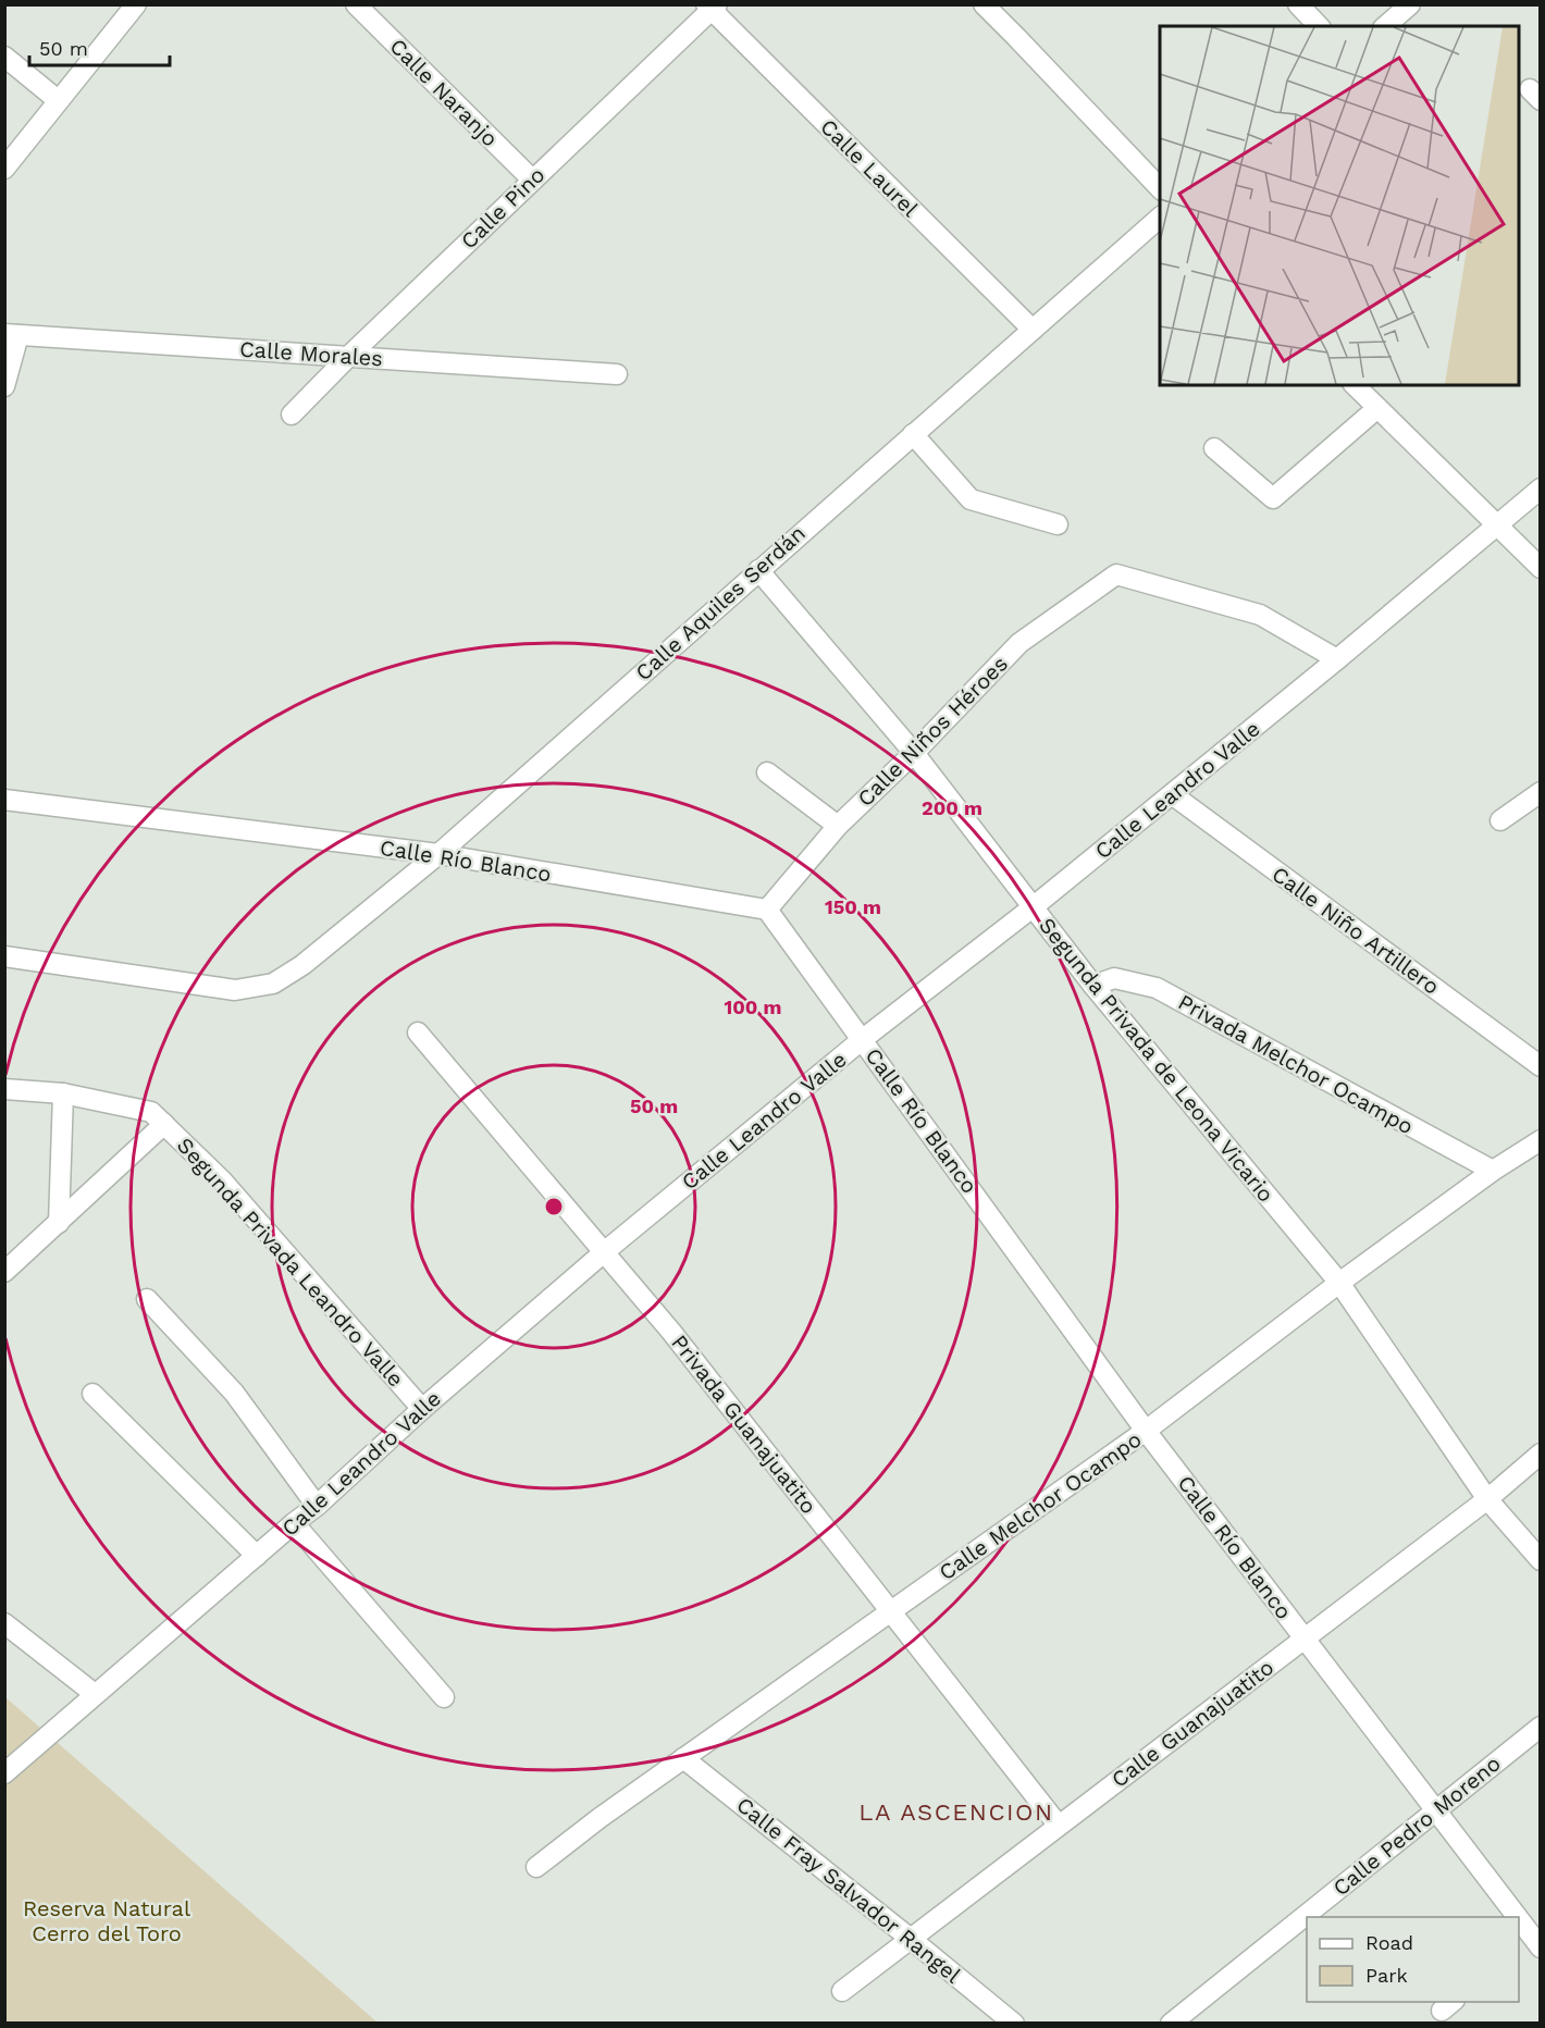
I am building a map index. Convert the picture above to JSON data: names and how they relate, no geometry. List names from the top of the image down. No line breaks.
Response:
{"streets":{"street":["Calle Naranjo","Calle Laurel","Calle Pino","Calle Morales","Calle Aquiles Serdán","Calle Niños Héroes","Calle Leandro Valle","Calle Río Blanco","Calle Niño Artillero","Segunda Privada de Leona Vicario","Privada Melchor Ocampo","Segunda Privada Leandro Valle","Privada Guanajuatito","Calle Melchor Ocampo","Calle Guanajuatito","Calle Pedro Moreno","Calle Fray Salvador Rangel"]},"crossings":[["Calle Naranjo","Calle Pino"],["Calle Laurel","Calle Pino"],["Calle Laurel","Calle Aquiles Serdán"],["Calle Pino","Calle Morales"],["Calle Aquiles Serdán","Calle Río Blanco"],["Calle Aquiles Serdán","Segunda Privada de Leona Vicario"],["Calle Niños Héroes","Calle Leandro Valle"],["Calle Niños Héroes","Calle Río Blanco"],["Calle Niños Héroes","Segunda Privada de Leona Vicario"],["Calle Leandro Valle","Calle Río Blanco"],["Calle Leandro Valle","Calle Niño Artillero"],["Calle Leandro Valle","Segunda Privada de Leona Vicario"],["Calle Leandro Valle","Segunda Privada Leandro Valle"],["Calle Leandro Valle","Privada Guanajuatito"],["Calle Río Blanco","Calle Melchor Ocampo"],["Calle Río Blanco","Calle Guanajuatito"],["Calle Río Blanco","Calle Pedro Moreno"],["Segunda Privada de Leona Vicario","Privada Melchor Ocampo"],["Segunda Privada de Leona Vicario","Calle Melchor Ocampo"],["Segunda Privada de Leona Vicario","Calle Guanajuatito"],["Privada Melchor Ocampo","Calle Melchor Ocampo"],["Privada Guanajuatito","Calle Melchor Ocampo"],["Privada Guanajuatito","Calle Guanajuatito"],["Calle Melchor Ocampo","Calle Fray Salvador Rangel"],["Calle Guanajuatito","Calle Fray Salvador Rangel"]],"districts":["LA ASCENCION"],"parks":["Reserva Natural Cerro del Toro"],"legend":["Road","Park"],"scale_bar":"50 m","rings":["200 m","150 m","100 m","50 m"]}
